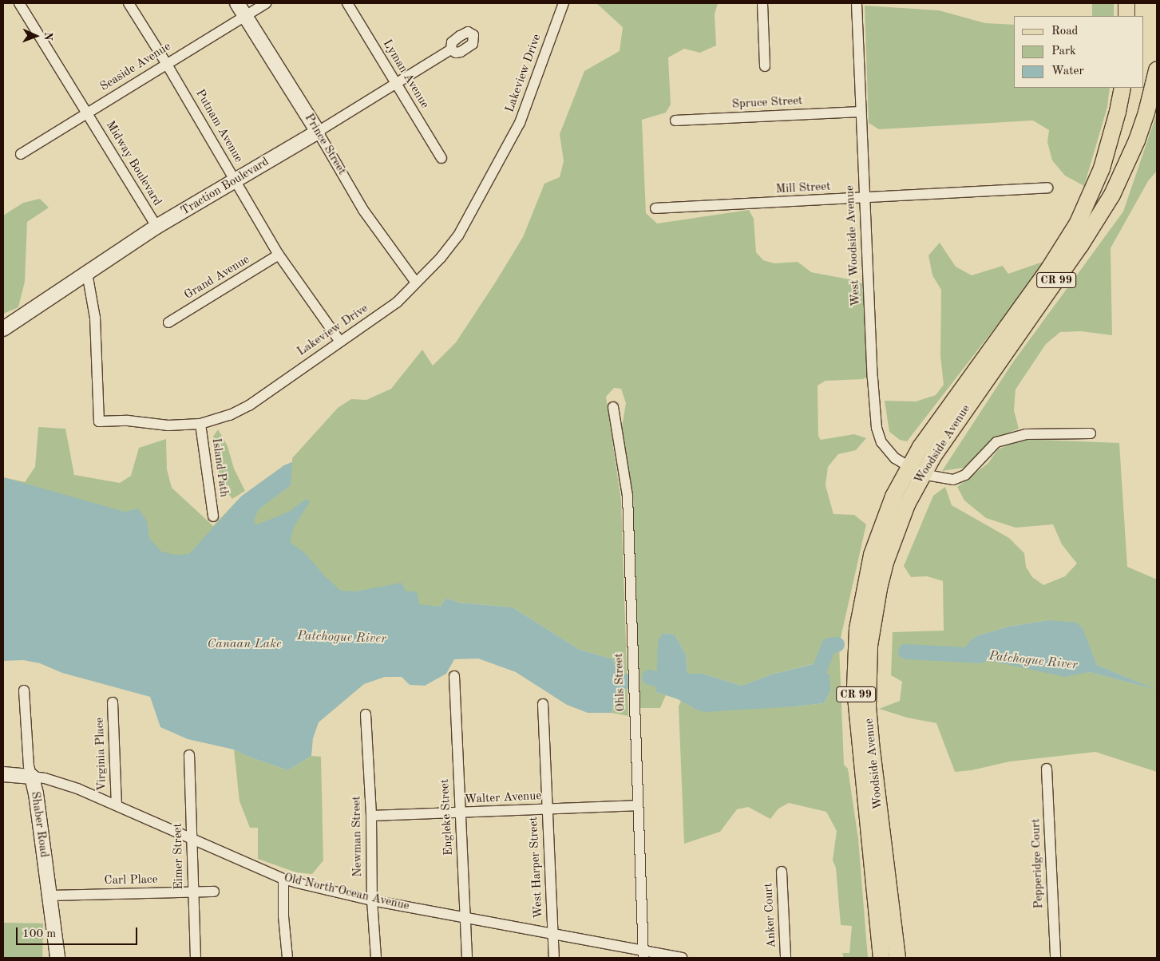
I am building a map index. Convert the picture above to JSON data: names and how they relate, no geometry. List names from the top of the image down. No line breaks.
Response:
{"streets":{"main road":["CR 99","Woodside Avenue"],"street":["Seaside Avenue","Lakeview Drive","Lyman Avenue","Spruce Street","Putnam Avenue","Prince Street","Midway Boulevard","Traction Boulevard","Mill Street","West Woodside Avenue","Grand Avenue","Island Path","Ohls Street","Virginia Place","Walter Avenue","Engleke Street","Shaber Road","Newman Street","Eimer Street","Pepperidge Court","West Harper Street","Carl Place","Old North Ocean Avenue","Anker Court"]},"crossings":[["Seaside Avenue","Putnam Avenue"],["Seaside Avenue","Prince Street"],["Seaside Avenue","Midway Boulevard"],["Lakeview Drive","Putnam Avenue"],["Lakeview Drive","Prince Street"],["Lakeview Drive","Traction Boulevard"],["Lakeview Drive","Island Path"],["Lyman Avenue","Traction Boulevard"],["Spruce Street","West Woodside Avenue"],["Putnam Avenue","Traction Boulevard"],["Putnam Avenue","Grand Avenue"],["Prince Street","Traction Boulevard"],["Midway Boulevard","Traction Boulevard"],["Mill Street","West Woodside Avenue"],["West Woodside Avenue","Woodside Avenue"],["Ohls Street","Walter Avenue"],["Ohls Street","Old North Ocean Avenue"],["Virginia Place","Old North Ocean Avenue"],["Walter Avenue","Engleke Street"],["Walter Avenue","Newman Street"],["Walter Avenue","West Harper Street"],["Engleke Street","Old North Ocean Avenue"],["Shaber Road","Carl Place"],["Shaber Road","Old North Ocean Avenue"],["Newman Street","Old North Ocean Avenue"],["Eimer Street","Carl Place"],["Eimer Street","Old North Ocean Avenue"],["West Harper Street","Old North Ocean Avenue"]],"water":["Patchogue River","Canaan Lake"],"legend":["Road","Park","Water"],"scale_bar":"100 m","north":"right"}
